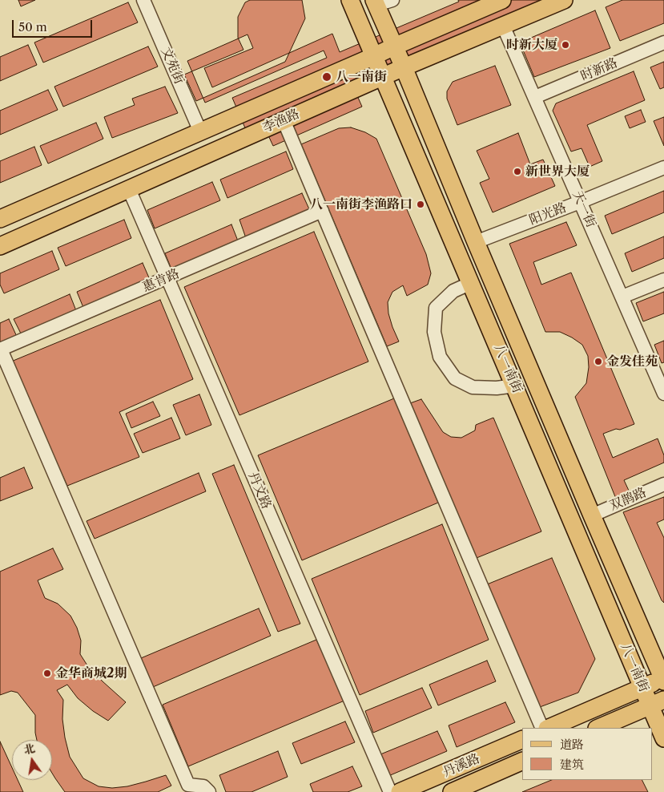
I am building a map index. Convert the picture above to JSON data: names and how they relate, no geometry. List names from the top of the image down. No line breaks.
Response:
{"streets":{"main road":["李渔路","八一南街","丹溪路"],"street":["文苑街","时新路","天一街","阳光路","惠肯路","丹文路","双鹊路"]},"crossings":[["文苑街","李渔路"],["时新路","天一街"],["李渔路","天一街"],["李渔路","八一南街"],["李渔路","丹文路"],["天一街","阳光路"],["阳光路","八一南街"],["惠肯路","丹文路"],["八一南街","双鹊路"]],"places":["时新大厦","八一南街","新世界大厦","八一南街李渔路口","金发佳苑","金华商城2期"],"legend":["道路","建筑"],"scale_bar":"50 m","north":"top"}
